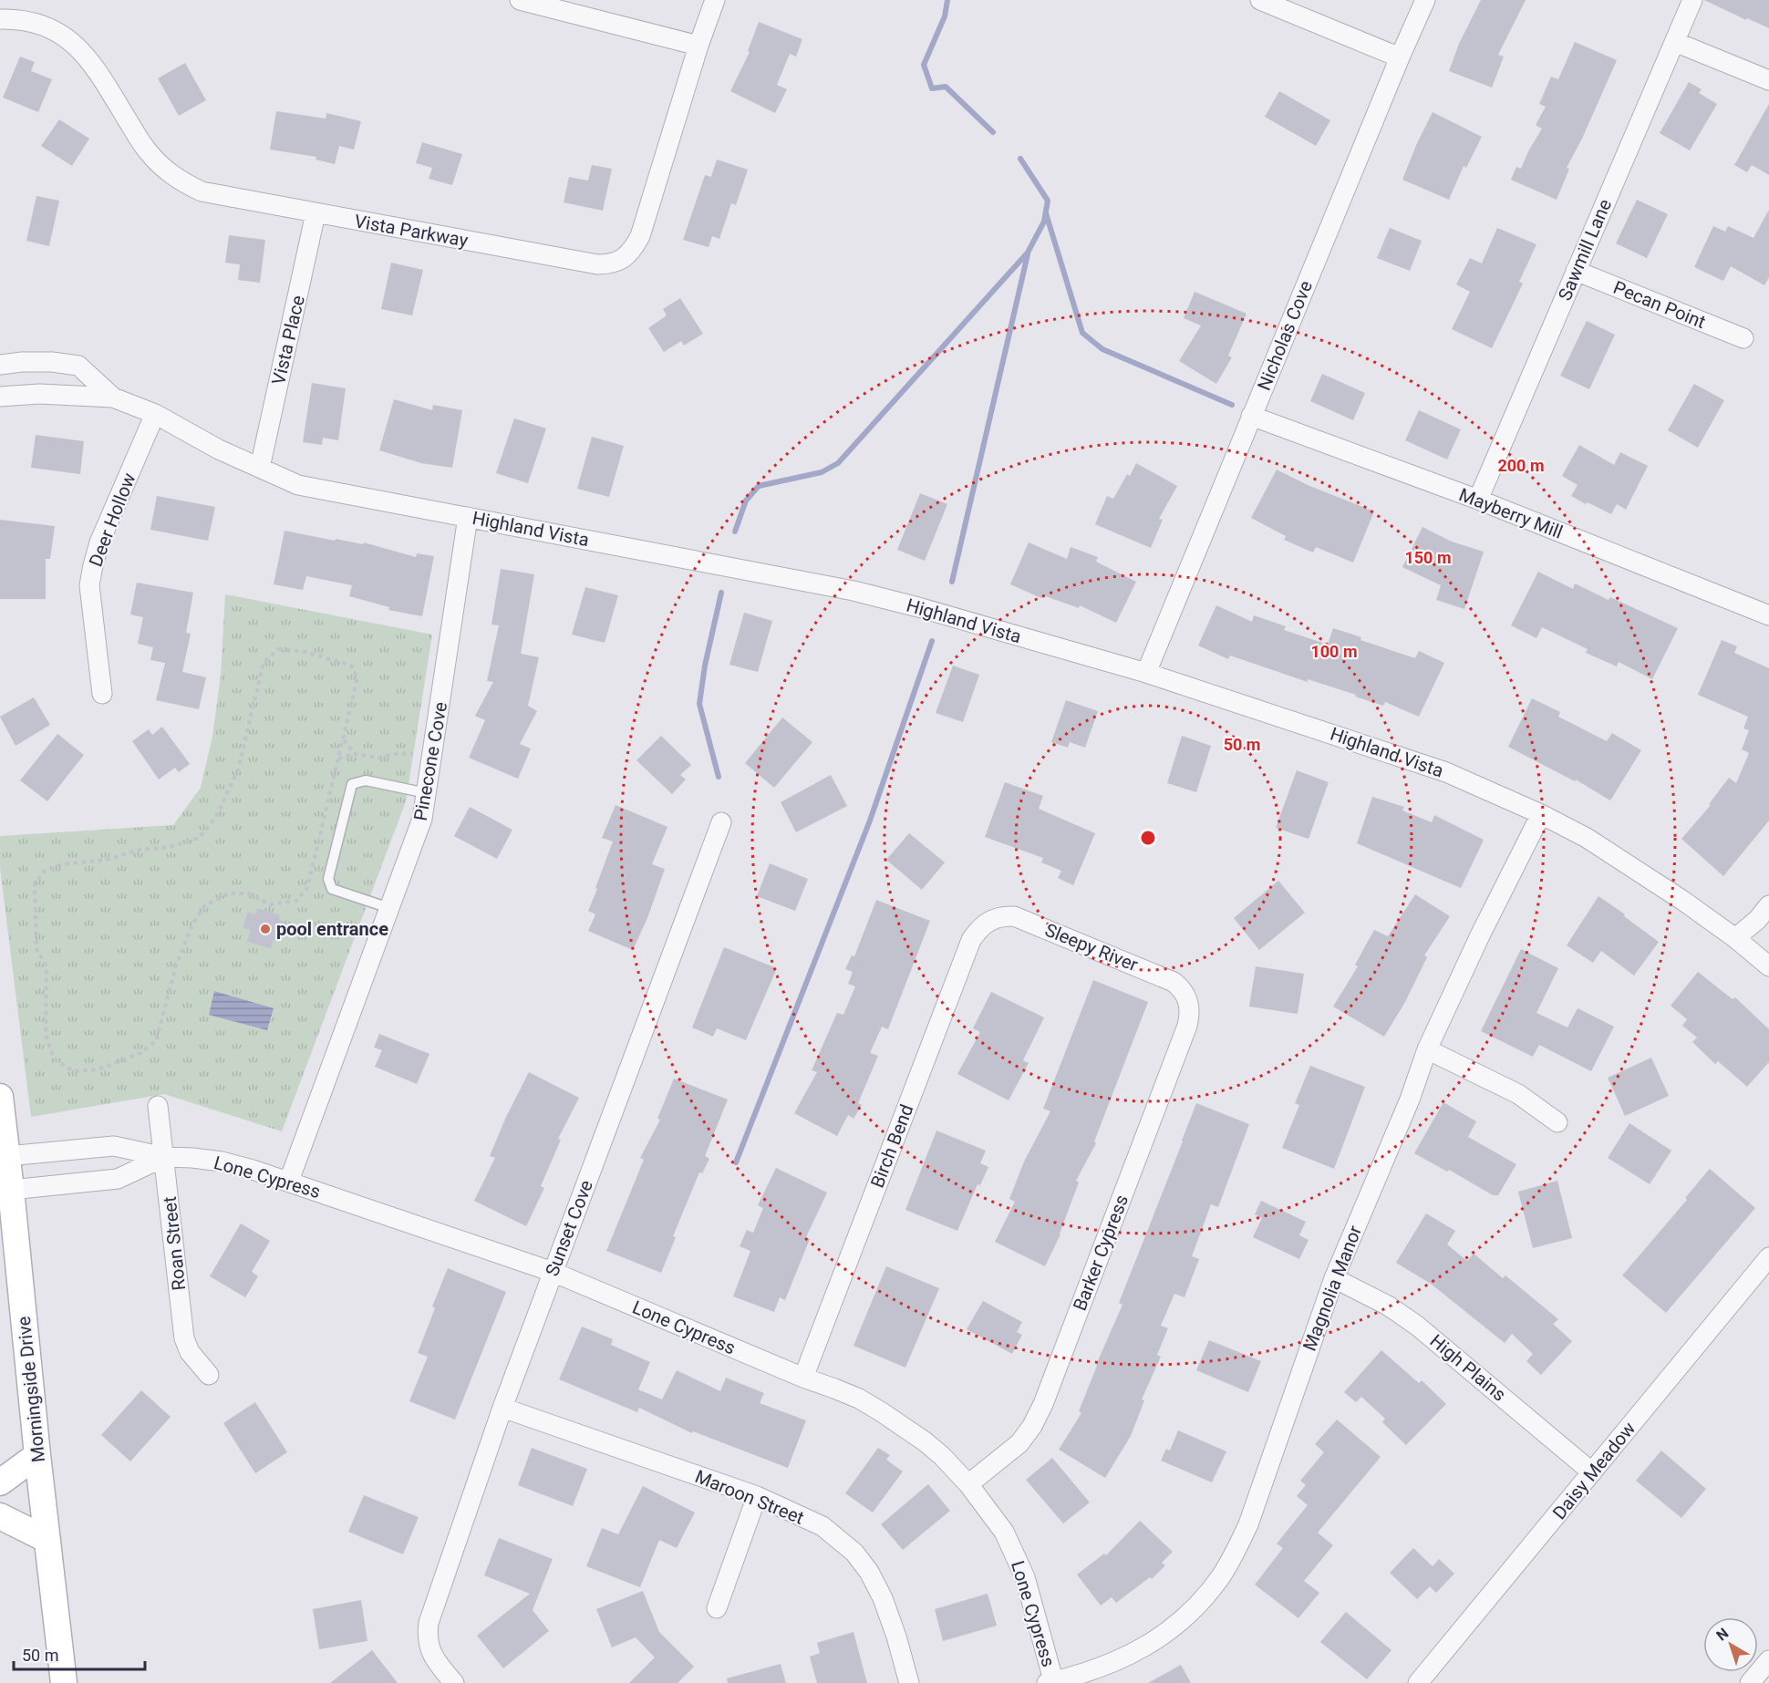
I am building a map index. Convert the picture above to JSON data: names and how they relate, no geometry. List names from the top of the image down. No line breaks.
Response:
{"streets":{"street":["Vista Parkway","Sawmill Lane","Pecan Point","Nicholas Cove","Vista Place","Mayberry Mill","Deer Hollow","Highland Vista","Pinecone Cove","Sleepy River","Birch Bend","Lone Cypress","Sunset Cove","Roan Street","Barker Cypress","Magnolia Manor","High Plains","Morningside Drive","Daisy Meadow","Maroon Street"]},"crossings":[["Vista Parkway","Vista Place"],["Sawmill Lane","Pecan Point"],["Sawmill Lane","Mayberry Mill"],["Nicholas Cove","Mayberry Mill"],["Nicholas Cove","Highland Vista"],["Vista Place","Highland Vista"],["Deer Hollow","Highland Vista"],["Highland Vista","Pinecone Cove"],["Highland Vista","Magnolia Manor"],["Pinecone Cove","Lone Cypress"],["Sleepy River","Birch Bend"],["Sleepy River","Barker Cypress"],["Birch Bend","Lone Cypress"],["Lone Cypress","Sunset Cove"],["Lone Cypress","Roan Street"],["Lone Cypress","Barker Cypress"],["Lone Cypress","Magnolia Manor"],["Lone Cypress","Morningside Drive"],["Sunset Cove","Maroon Street"],["Magnolia Manor","High Plains"],["High Plains","Daisy Meadow"]],"places":["pool entrance"],"scale_bar":"50 m","north":"top left","rings":["200 m","150 m","100 m","50 m"]}
